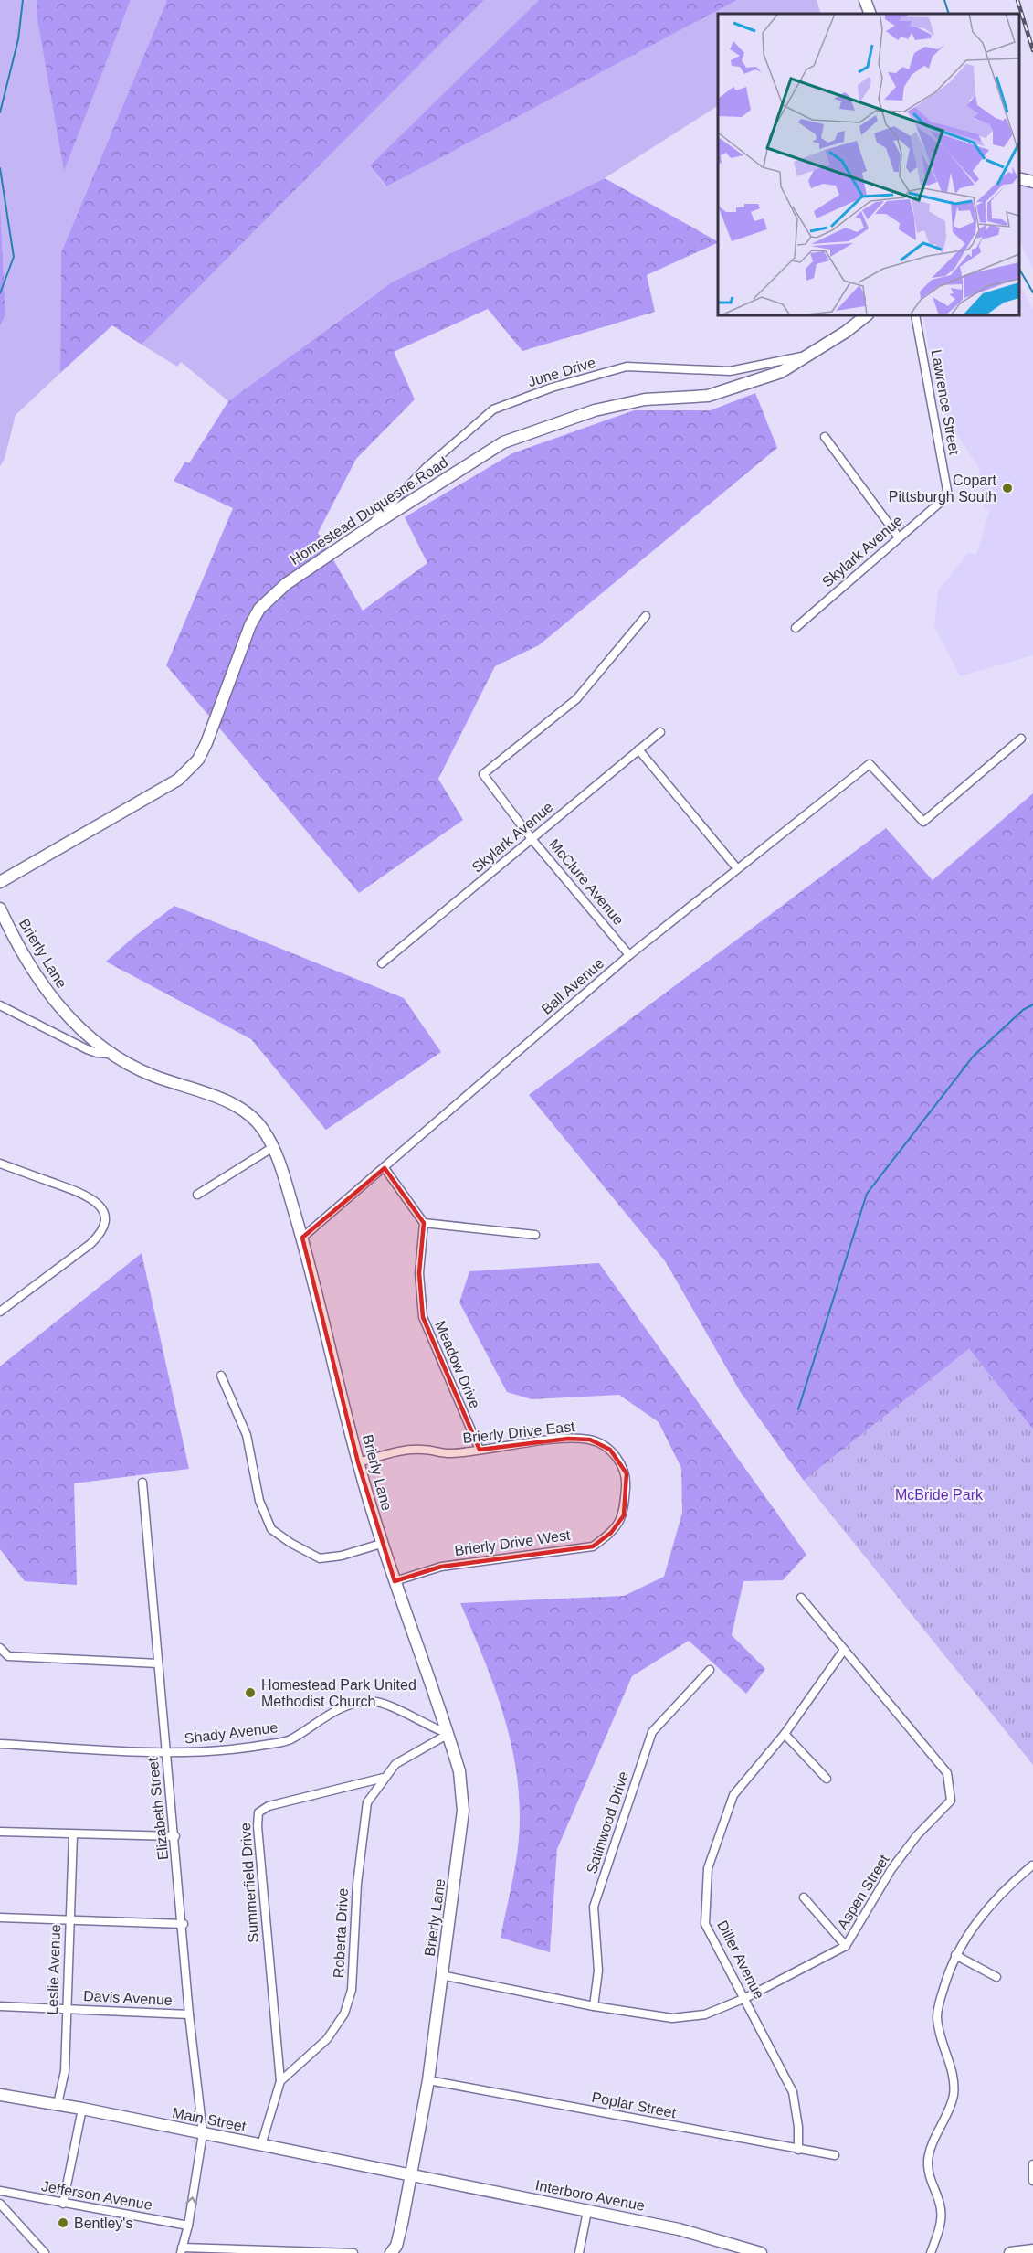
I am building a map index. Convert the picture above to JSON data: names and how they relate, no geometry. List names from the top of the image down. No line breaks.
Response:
{"streets":{"street":["June Drive","Lawrence Street","Homestead Duquesne Road","Skylark Avenue","McClure Avenue","Brierly Lane","Ball Avenue","Meadow Drive","Brierly Drive East","Brierly Drive West","Shady Avenue","Elizabeth Street","Satinwood Drive","Summerfield Drive","Aspen Street","Roberta Drive","Diller Avenue","Leslie Avenue","Davis Avenue","Poplar Street","Main Street","Jefferson Avenue","Interboro Avenue"]},"crossings":[["June Drive","Homestead Duquesne Road"],["Lawrence Street","Skylark Avenue"],["Skylark Avenue","McClure Avenue"],["McClure Avenue","Ball Avenue"],["Brierly Lane","Ball Avenue"],["Brierly Lane","Brierly Drive East"],["Brierly Lane","Brierly Drive West"],["Brierly Lane","Shady Avenue"],["Brierly Lane","Aspen Street"],["Brierly Lane","Roberta Drive"],["Brierly Lane","Poplar Street"],["Brierly Lane","Main Street"],["Brierly Lane","Interboro Avenue"],["Meadow Drive","Brierly Drive East"],["Brierly Drive East","Brierly Drive West"],["Shady Avenue","Elizabeth Street"],["Shady Avenue","Roberta Drive"],["Elizabeth Street","Davis Avenue"],["Elizabeth Street","Main Street"],["Elizabeth Street","Jefferson Avenue"],["Satinwood Drive","Aspen Street"],["Summerfield Drive","Roberta Drive"],["Aspen Street","Diller Avenue"],["Diller Avenue","Poplar Street"],["Leslie Avenue","Davis Avenue"],["Leslie Avenue","Main Street"],["Main Street","Interboro Avenue"]],"parks":["McBride Park"],"places":["Copart Pittsburgh South","Homestead Park United Methodist Church","Bentley's"]}
